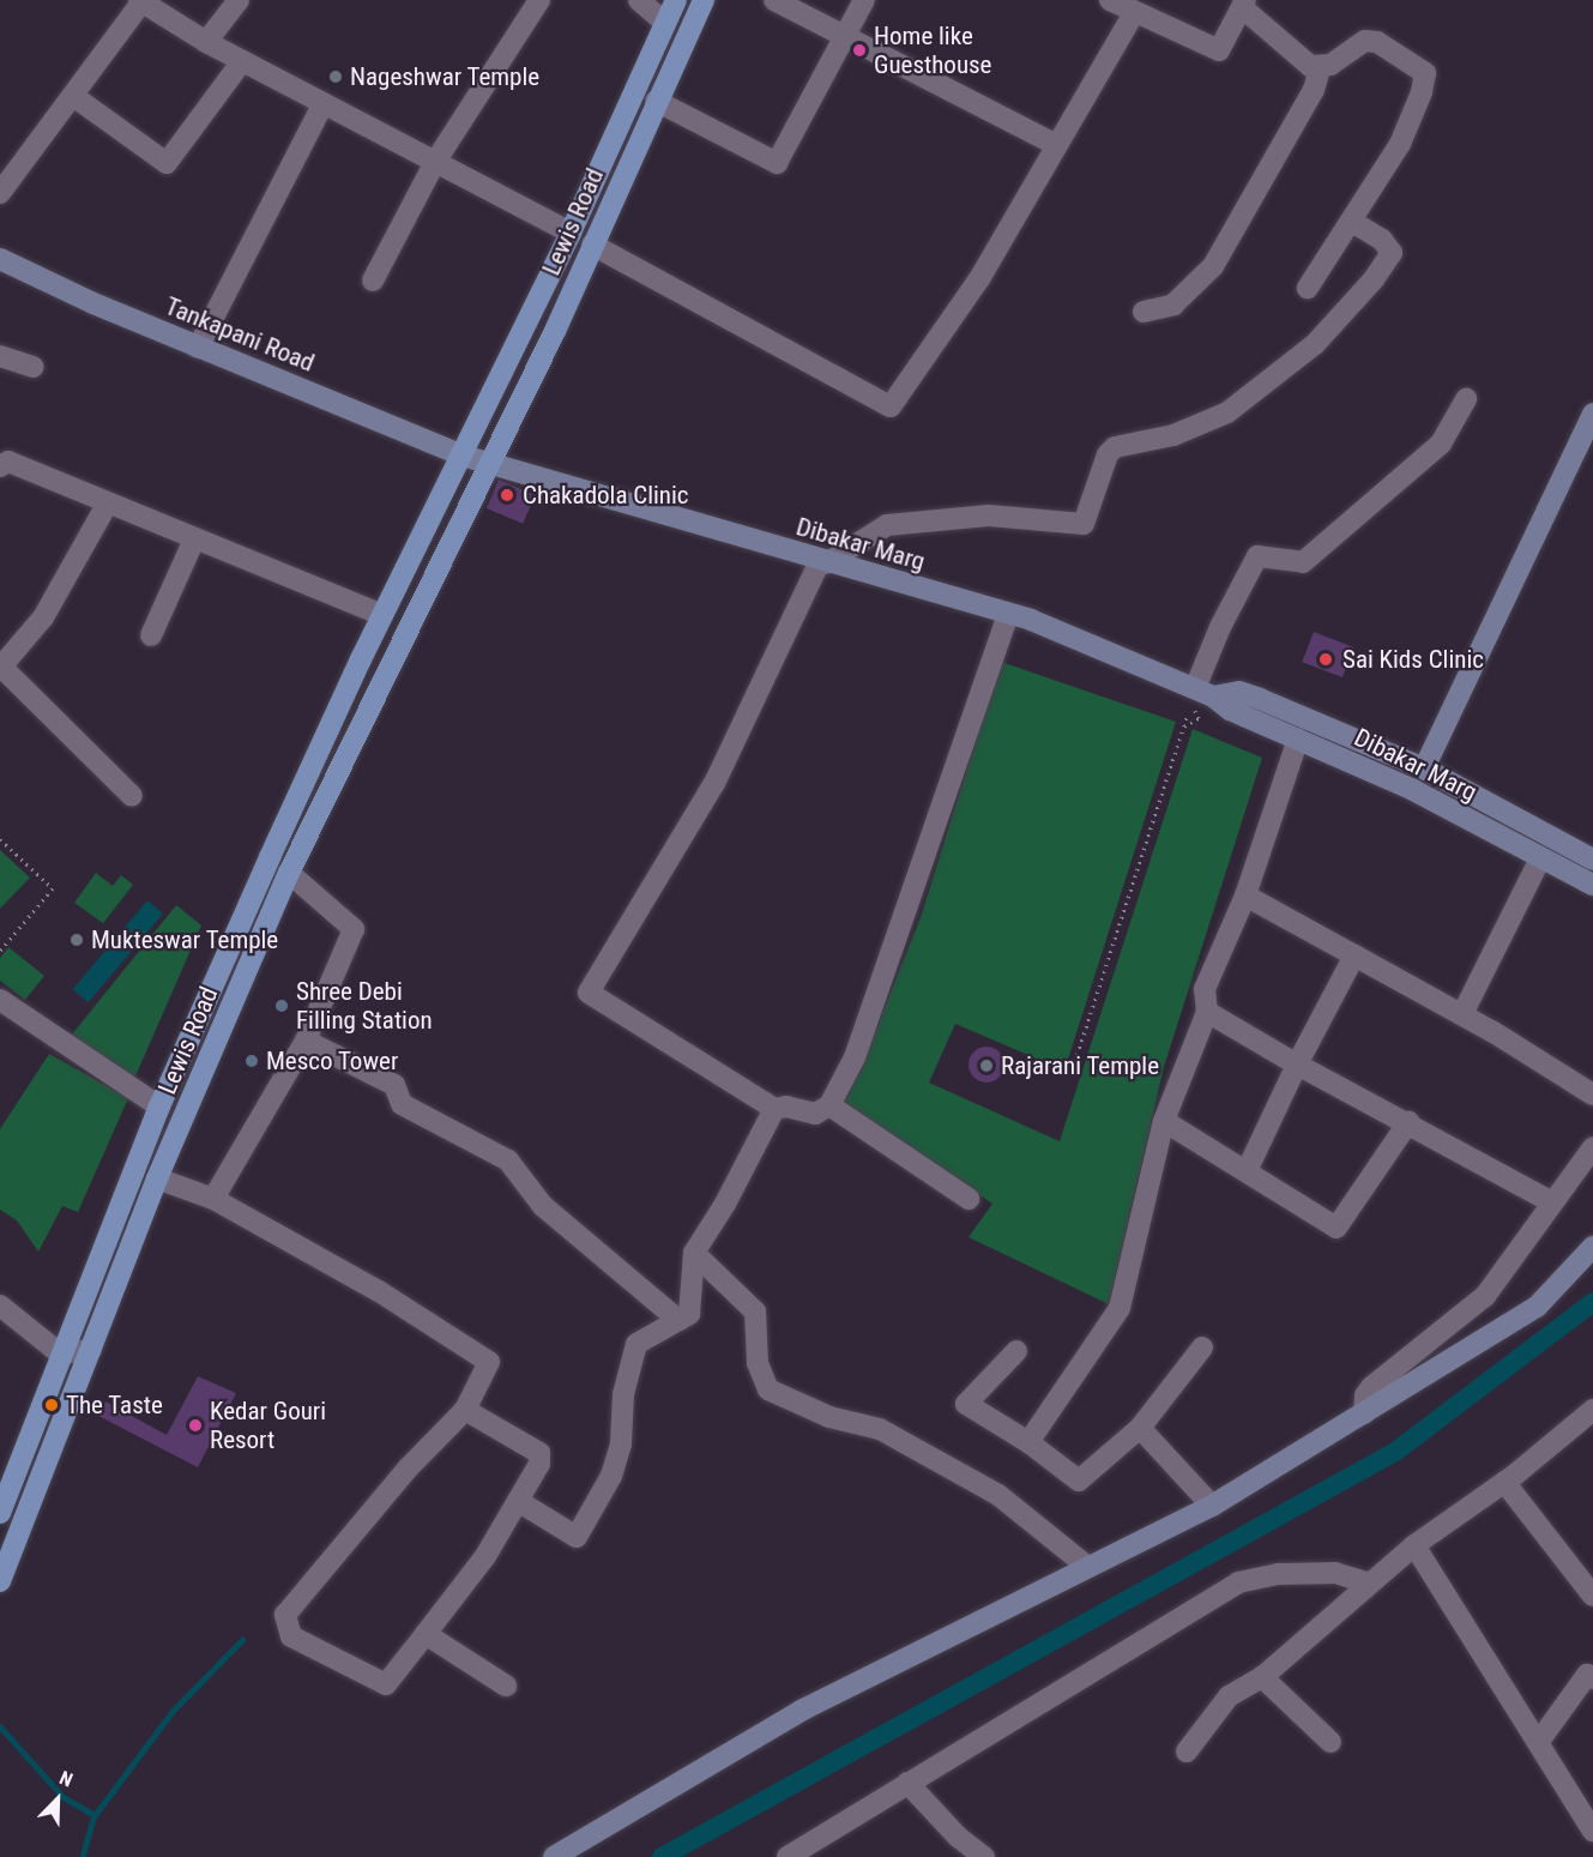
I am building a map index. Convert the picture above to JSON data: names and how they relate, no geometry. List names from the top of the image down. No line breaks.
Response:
{"streets":{"main road":["Lewis Road","Tankapani Road","Dibakar Marg"]},"crossings":[["Lewis Road","Tankapani Road"],["Lewis Road","Dibakar Marg"],["Tankapani Road","Dibakar Marg"]],"places":["Home like Guesthouse","Nageshwar Temple","Chakadola Clinic","Sai Kids Clinic","Mukteswar Temple","Shree Debi Filling Station","Mesco Tower","Rajarani Temple","The Taste","Kedar Gouri Resort"],"north":"top right"}
